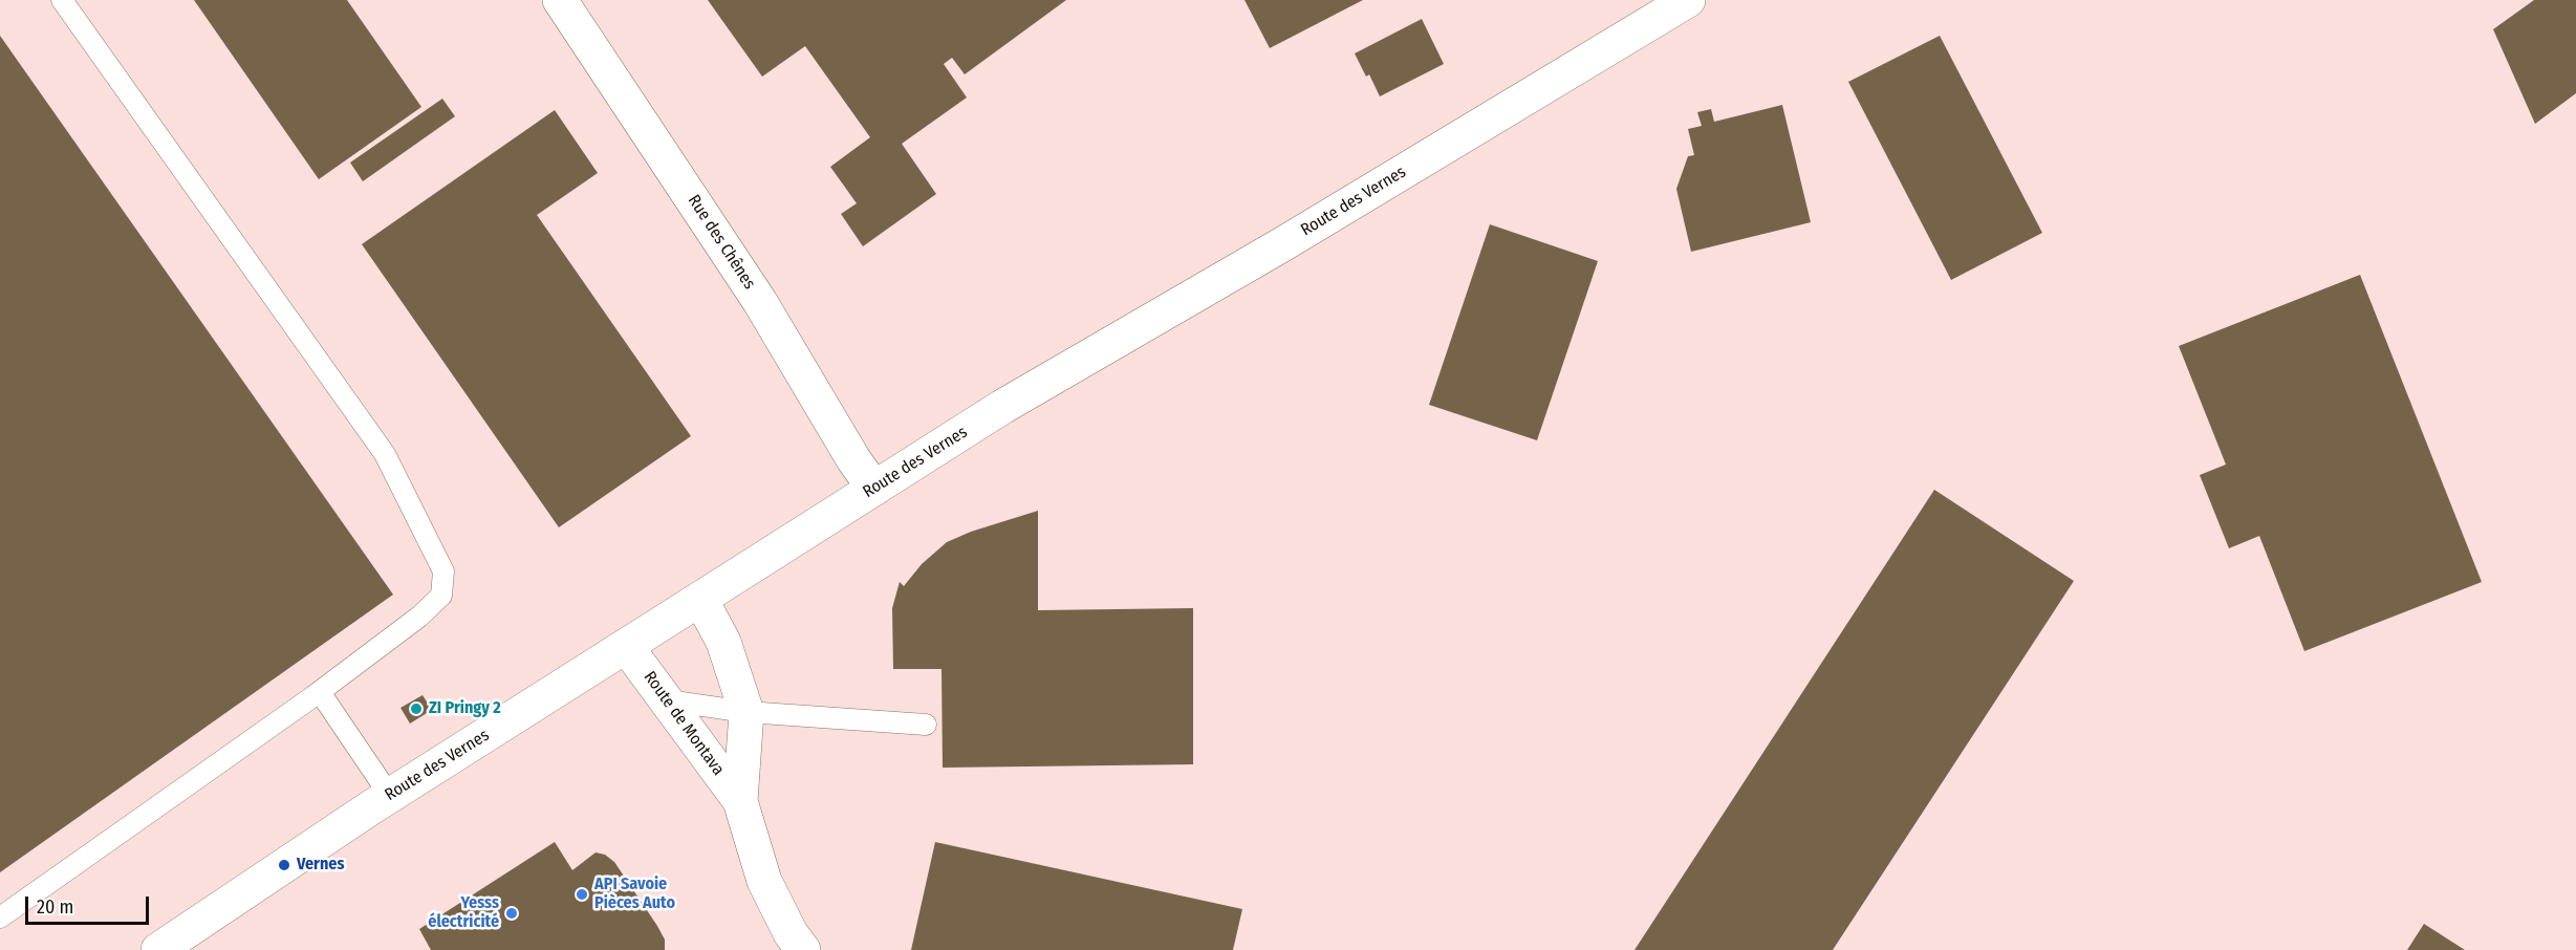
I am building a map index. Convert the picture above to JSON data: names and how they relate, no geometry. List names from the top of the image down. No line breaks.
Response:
{"streets":{"street":["Route des Vernes","Rue des Chênes","Route de Montava"]},"crossings":[["Route des Vernes","Rue des Chênes"],["Route des Vernes","Route de Montava"]],"places":["ZI Pringy 2","Vernes","API Savoie Pièces Auto","Yesss électricité"],"scale_bar":"20 m"}
